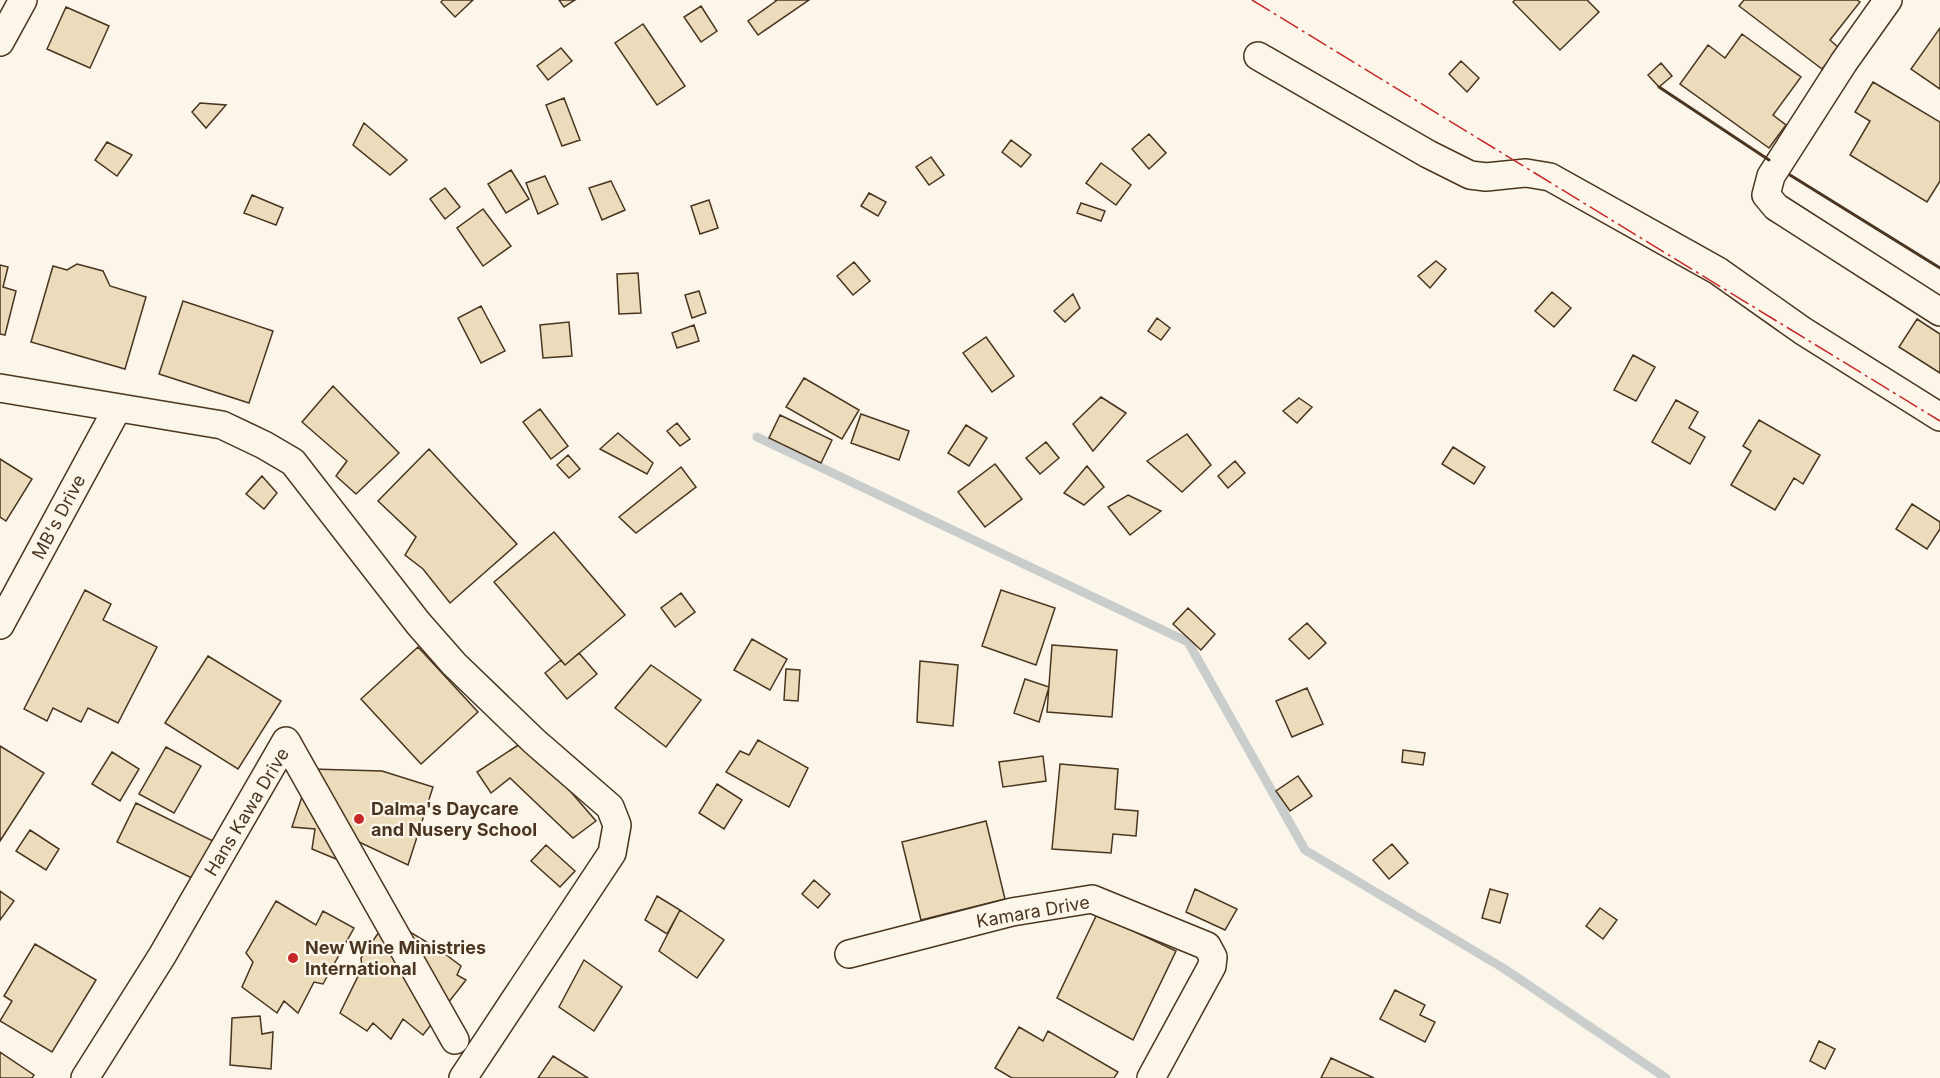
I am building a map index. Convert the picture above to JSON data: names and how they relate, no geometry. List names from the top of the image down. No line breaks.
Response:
{"streets":{"street":["MB's Drive","Hans Kawa Drive","Kamara Drive"]},"places":["Dalma's Daycare and Nusery School","New Wine Ministries International"]}
